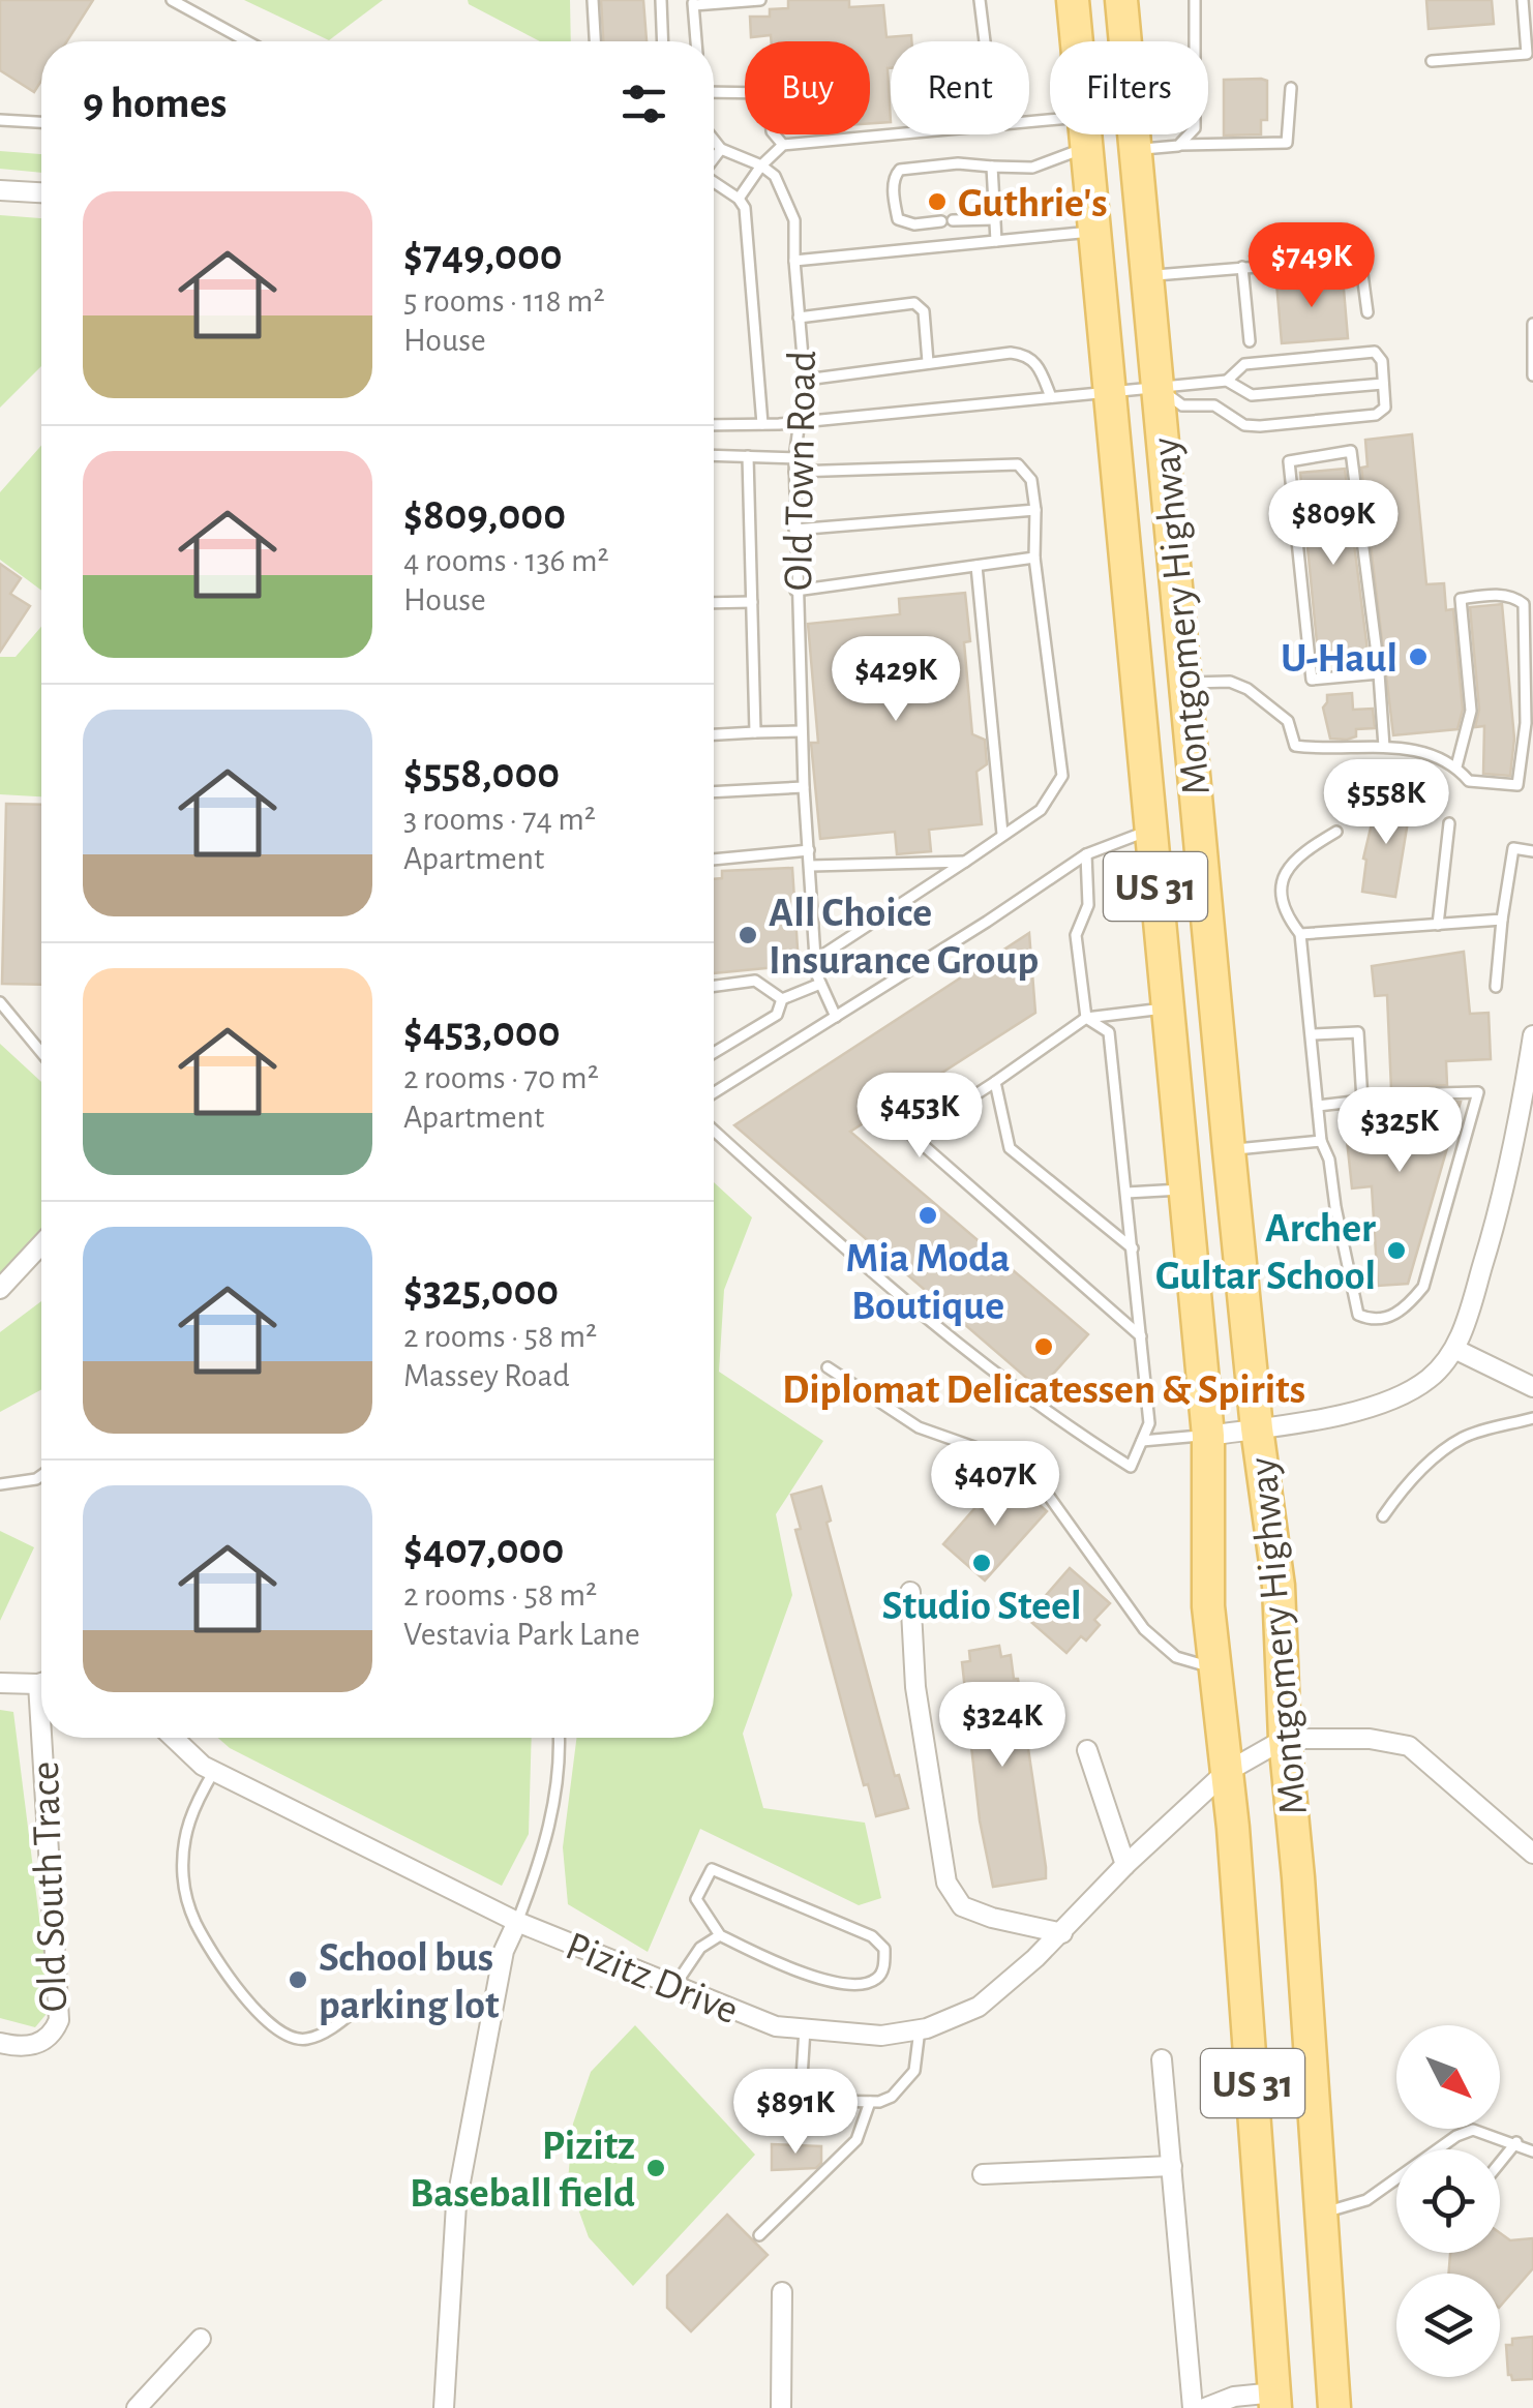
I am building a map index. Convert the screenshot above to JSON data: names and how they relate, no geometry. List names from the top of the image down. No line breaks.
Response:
{"streets":{"main road":["Montgomery Highway","US 31"],"street":["Old South Trace","Pizitz Drive"],"lane":["Old Town Road"]},"crossings":[["Montgomery Highway","Pizitz Drive"]],"places":["Guthrie's","U-Haul","All Choice Insurance Group","Mia Moda Boutique","Archer Gultar School","Diplomat Delicatessen & Spirits","Studio Steel","School bus parking lot","Pizitz Baseball field"],"north":"bottom right","page":{"chip":["Buy","Rent","Filters"],"heading":"9 homes","list":[{"name":"$749,000","note":"5 rooms · 118 m² · House"},{"name":"$809,000","note":"4 rooms · 136 m² · House"},{"name":"$558,000","note":"3 rooms · 74 m² · Apartment"},{"name":"$453,000","note":"2 rooms · 70 m² · Apartment"},{"name":"$325,000","note":"2 rooms · 58 m² · Massey Road"},{"name":"$407,000","note":"2 rooms · 58 m² · Vestavia Park Lane"}],"price":["$749K","$809K","$429K","$558K","$453K","$325K","$407K","$324K","$891K"]}}
